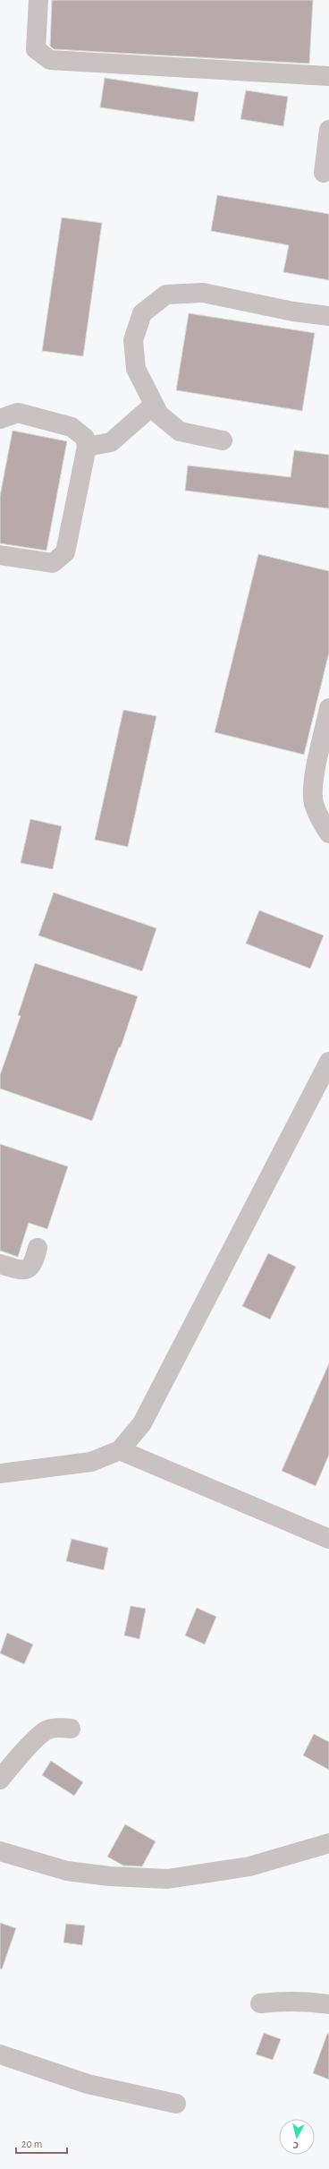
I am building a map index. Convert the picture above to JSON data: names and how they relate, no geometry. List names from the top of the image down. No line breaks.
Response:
{"scale_bar":"20 m","north":"bottom"}
